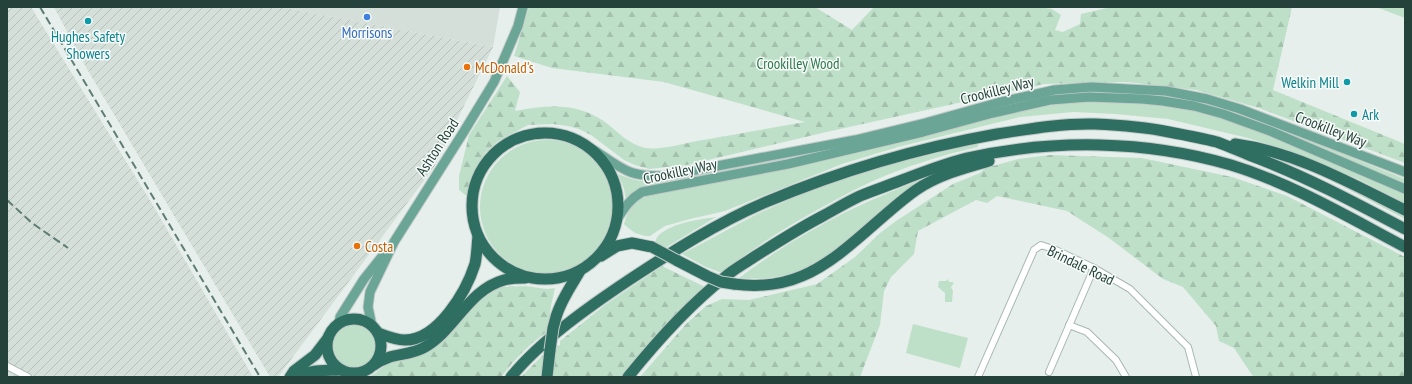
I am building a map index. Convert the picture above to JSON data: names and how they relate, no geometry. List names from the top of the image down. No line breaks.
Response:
{"streets":{"main road":["Crookilley Way","Ashton Road"],"street":["Brindale Road"]},"parks":["Crookilley Wood"],"places":["Morrisons","Hughes Safety Showers","McDonald's","Welkin Mill","Ark","Costa"]}
